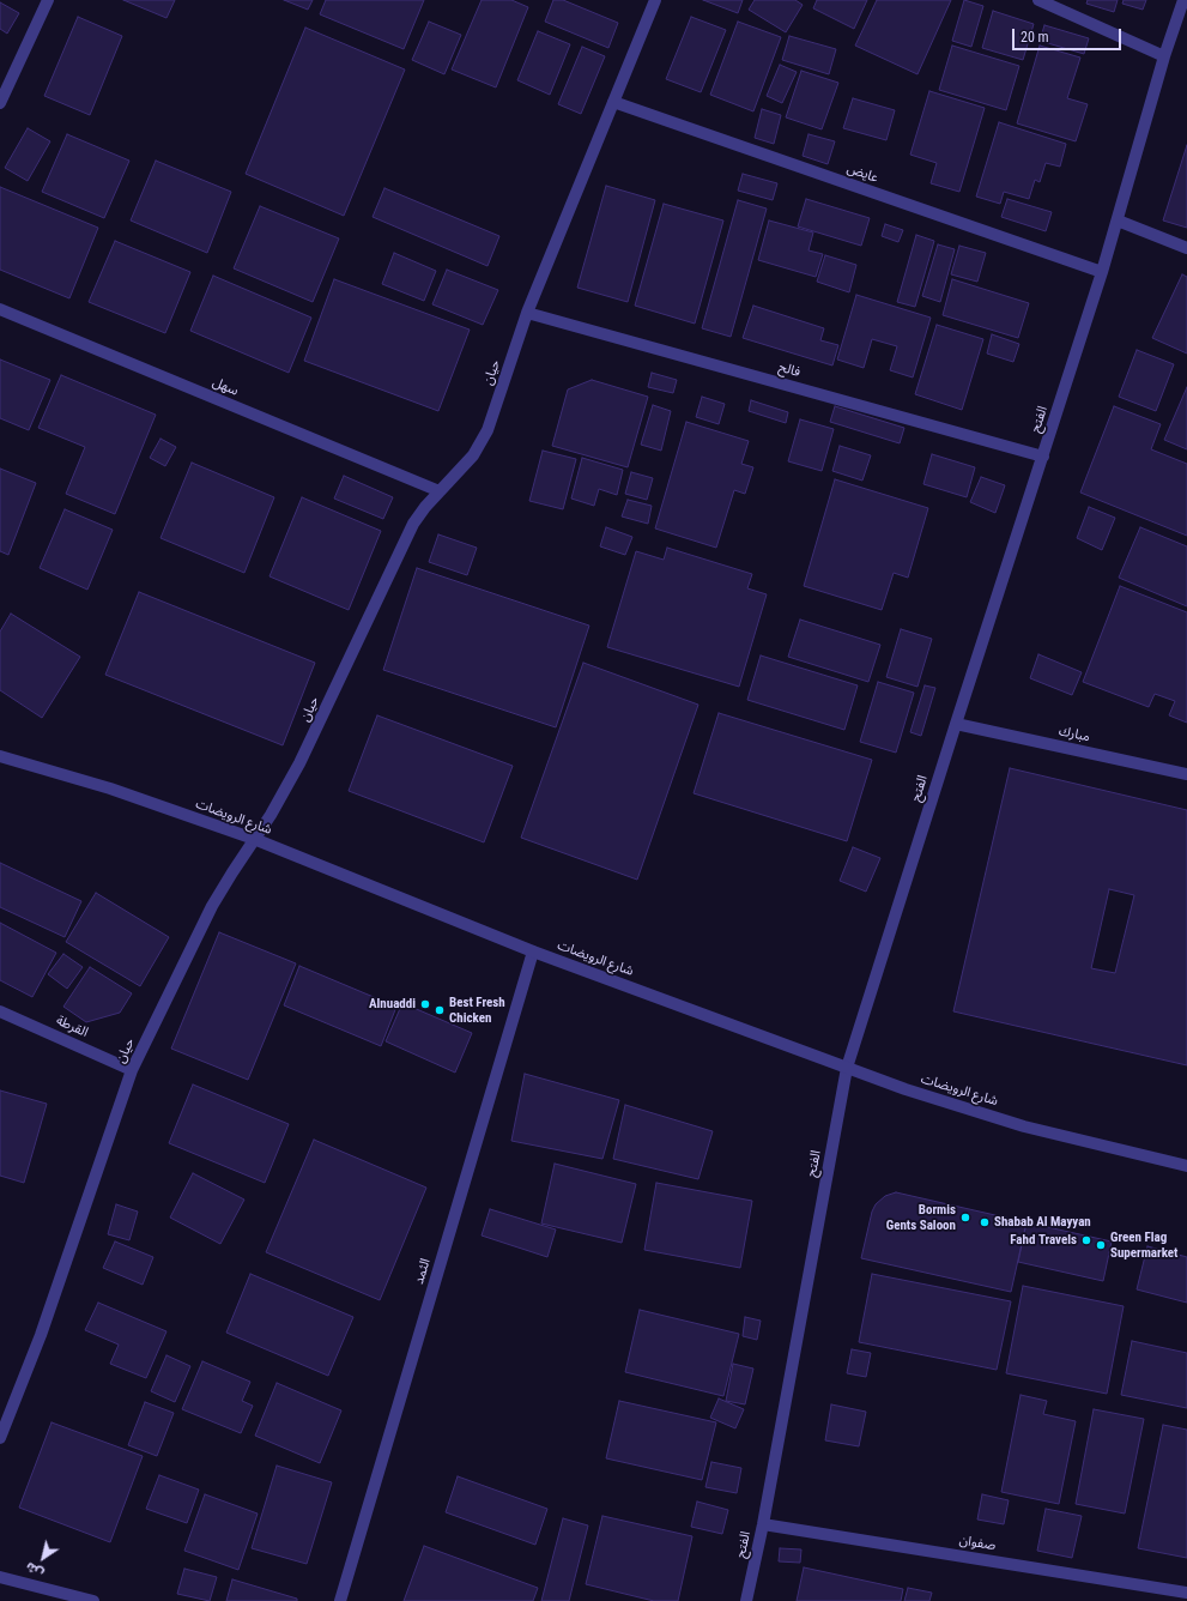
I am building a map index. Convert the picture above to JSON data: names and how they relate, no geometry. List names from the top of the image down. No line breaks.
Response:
{"streets":{"street":["عايض","فالح","حيان","سهل","الفتح","مبارك","شارع الرويضات","القرطة","الثمد","صفوان"]},"crossings":[["عايض","حيان"],["عايض","الفتح"],["فالح","حيان"],["فالح","الفتح"],["حيان","سهل"],["حيان","شارع الرويضات"],["حيان","القرطة"],["الفتح","مبارك"],["الفتح","شارع الرويضات"],["الفتح","صفوان"],["شارع الرويضات","الثمد"]],"places":["Alnuaddi","Best Fresh Chicken","Bormis Gents Saloon","Shabab Al Mayyan","Fahd Travels","Green Flag Supermarket"],"scale_bar":"20 m","north":"bottom left"}
